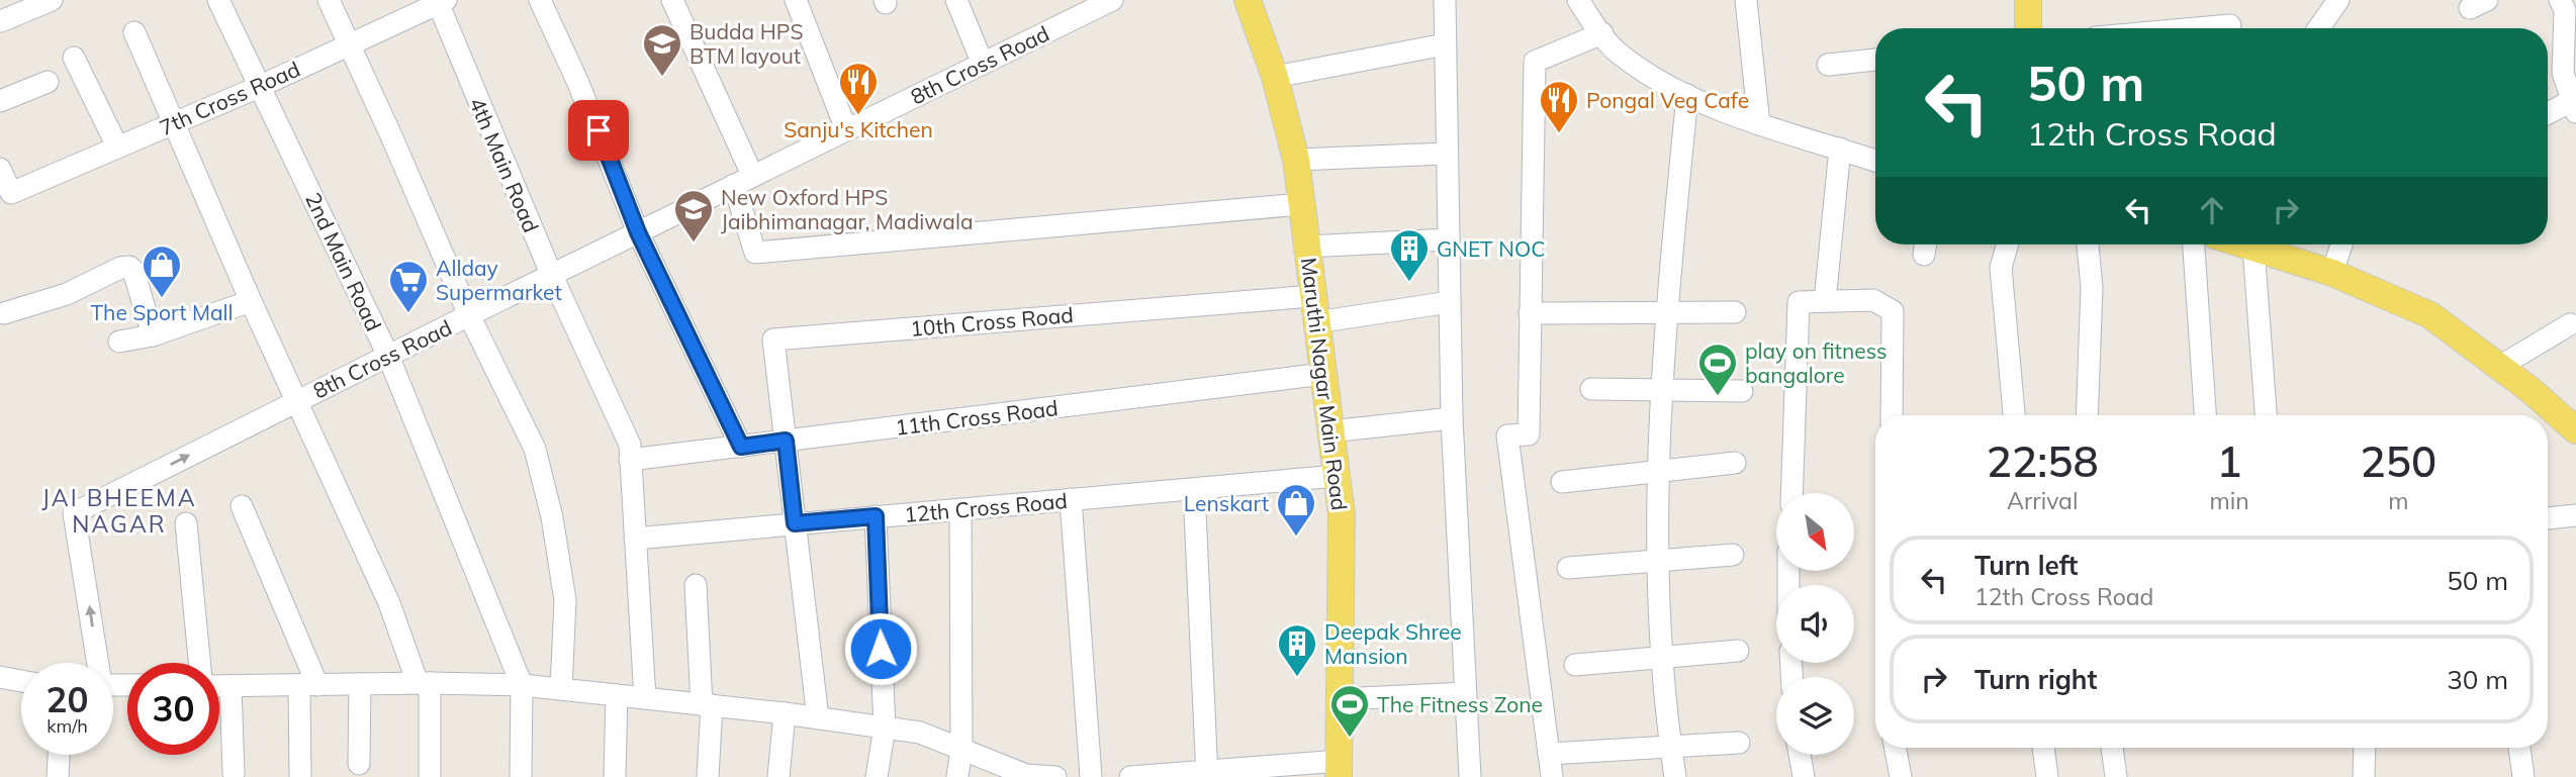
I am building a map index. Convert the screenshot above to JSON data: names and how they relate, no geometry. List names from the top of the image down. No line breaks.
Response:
{"streets":{"main road":["Maruthi Nagar Main Road"],"street":["8th Cross Road","7th Cross Road","4th Main Road","2nd Main Road","10th Cross Road","11th Cross Road","12th Cross Road"]},"crossings":[["8th Cross Road","4th Main Road"],["8th Cross Road","2nd Main Road"],["7th Cross Road","4th Main Road"],["7th Cross Road","2nd Main Road"],["4th Main Road","11th Cross Road"],["4th Main Road","12th Cross Road"],["10th Cross Road","Maruthi Nagar Main Road"],["10th Cross Road","11th Cross Road"],["Maruthi Nagar Main Road","11th Cross Road"],["Maruthi Nagar Main Road","12th Cross Road"]],"districts":["JAI BHEEMA NAGAR"],"places":{"school or university":["Budda HPS BTM layout","New Oxford HPS Jaibhimanagar, Madiwala"],"restaurant":["Sanju's Kitchen","Pongal Veg Cafe"],"building":["GNET NOC","Deepak Shree Mansion"],"shop":["The Sport Mall","Lenskart"],"supermarket":["Allday Supermarket"],"sports":["play on fitness bangalore","The Fitness Zone"]},"north":"bottom right","page":{"turn":["50 m","12th Cross Road"],"eta":["22:58","Arrival","1","min","250","m"],"list":[{"name":"Turn left","note":"12th Cross Road","value":"50 m"},{"name":"Turn right","value":"30 m"}],"speed":"20 km/h","limit":"30"}}
